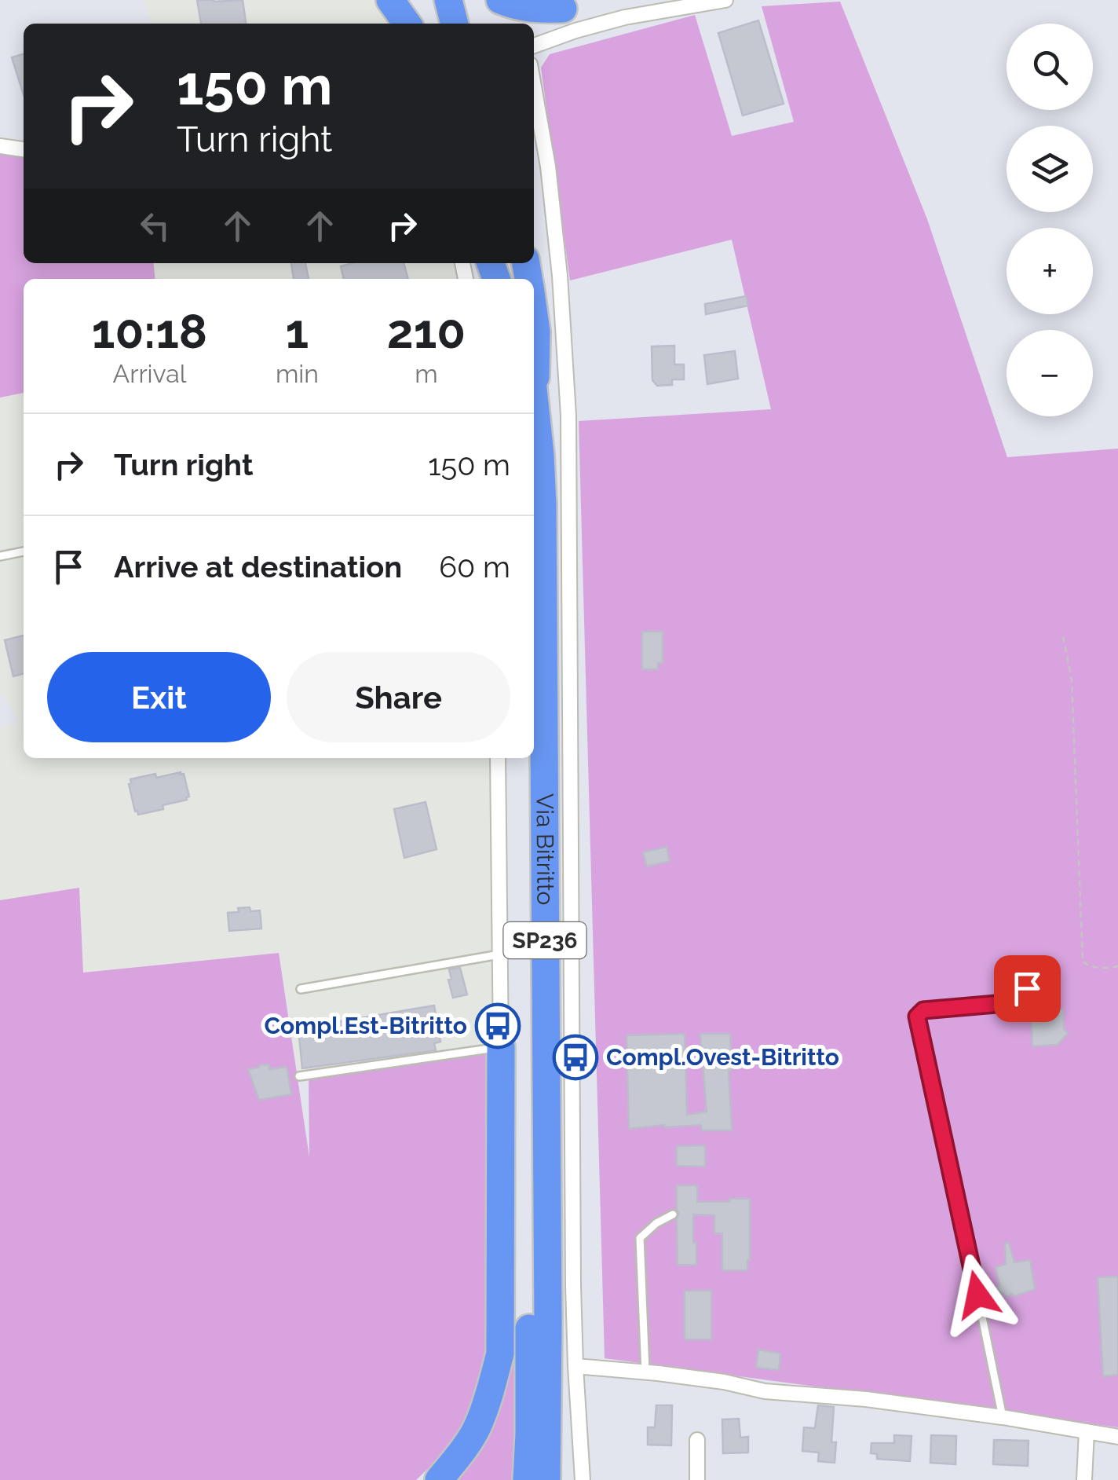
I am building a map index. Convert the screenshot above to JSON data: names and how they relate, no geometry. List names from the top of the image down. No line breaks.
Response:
{"streets":{"highway":["Via Bitritto","SP236"]},"places":{"bus stop":["Compl.Est-Bitritto","Compl.Ovest-Bitritto"]},"page":{"map_buttons":["+","−"],"turn":["150 m","Turn right"],"eta":["10:18","Arrival","1","min","210","m"],"list":[{"name":"Turn right","value":"150 m"},{"name":"Arrive at destination","value":"60 m"}],"buttons":["Exit","Share"]}}
